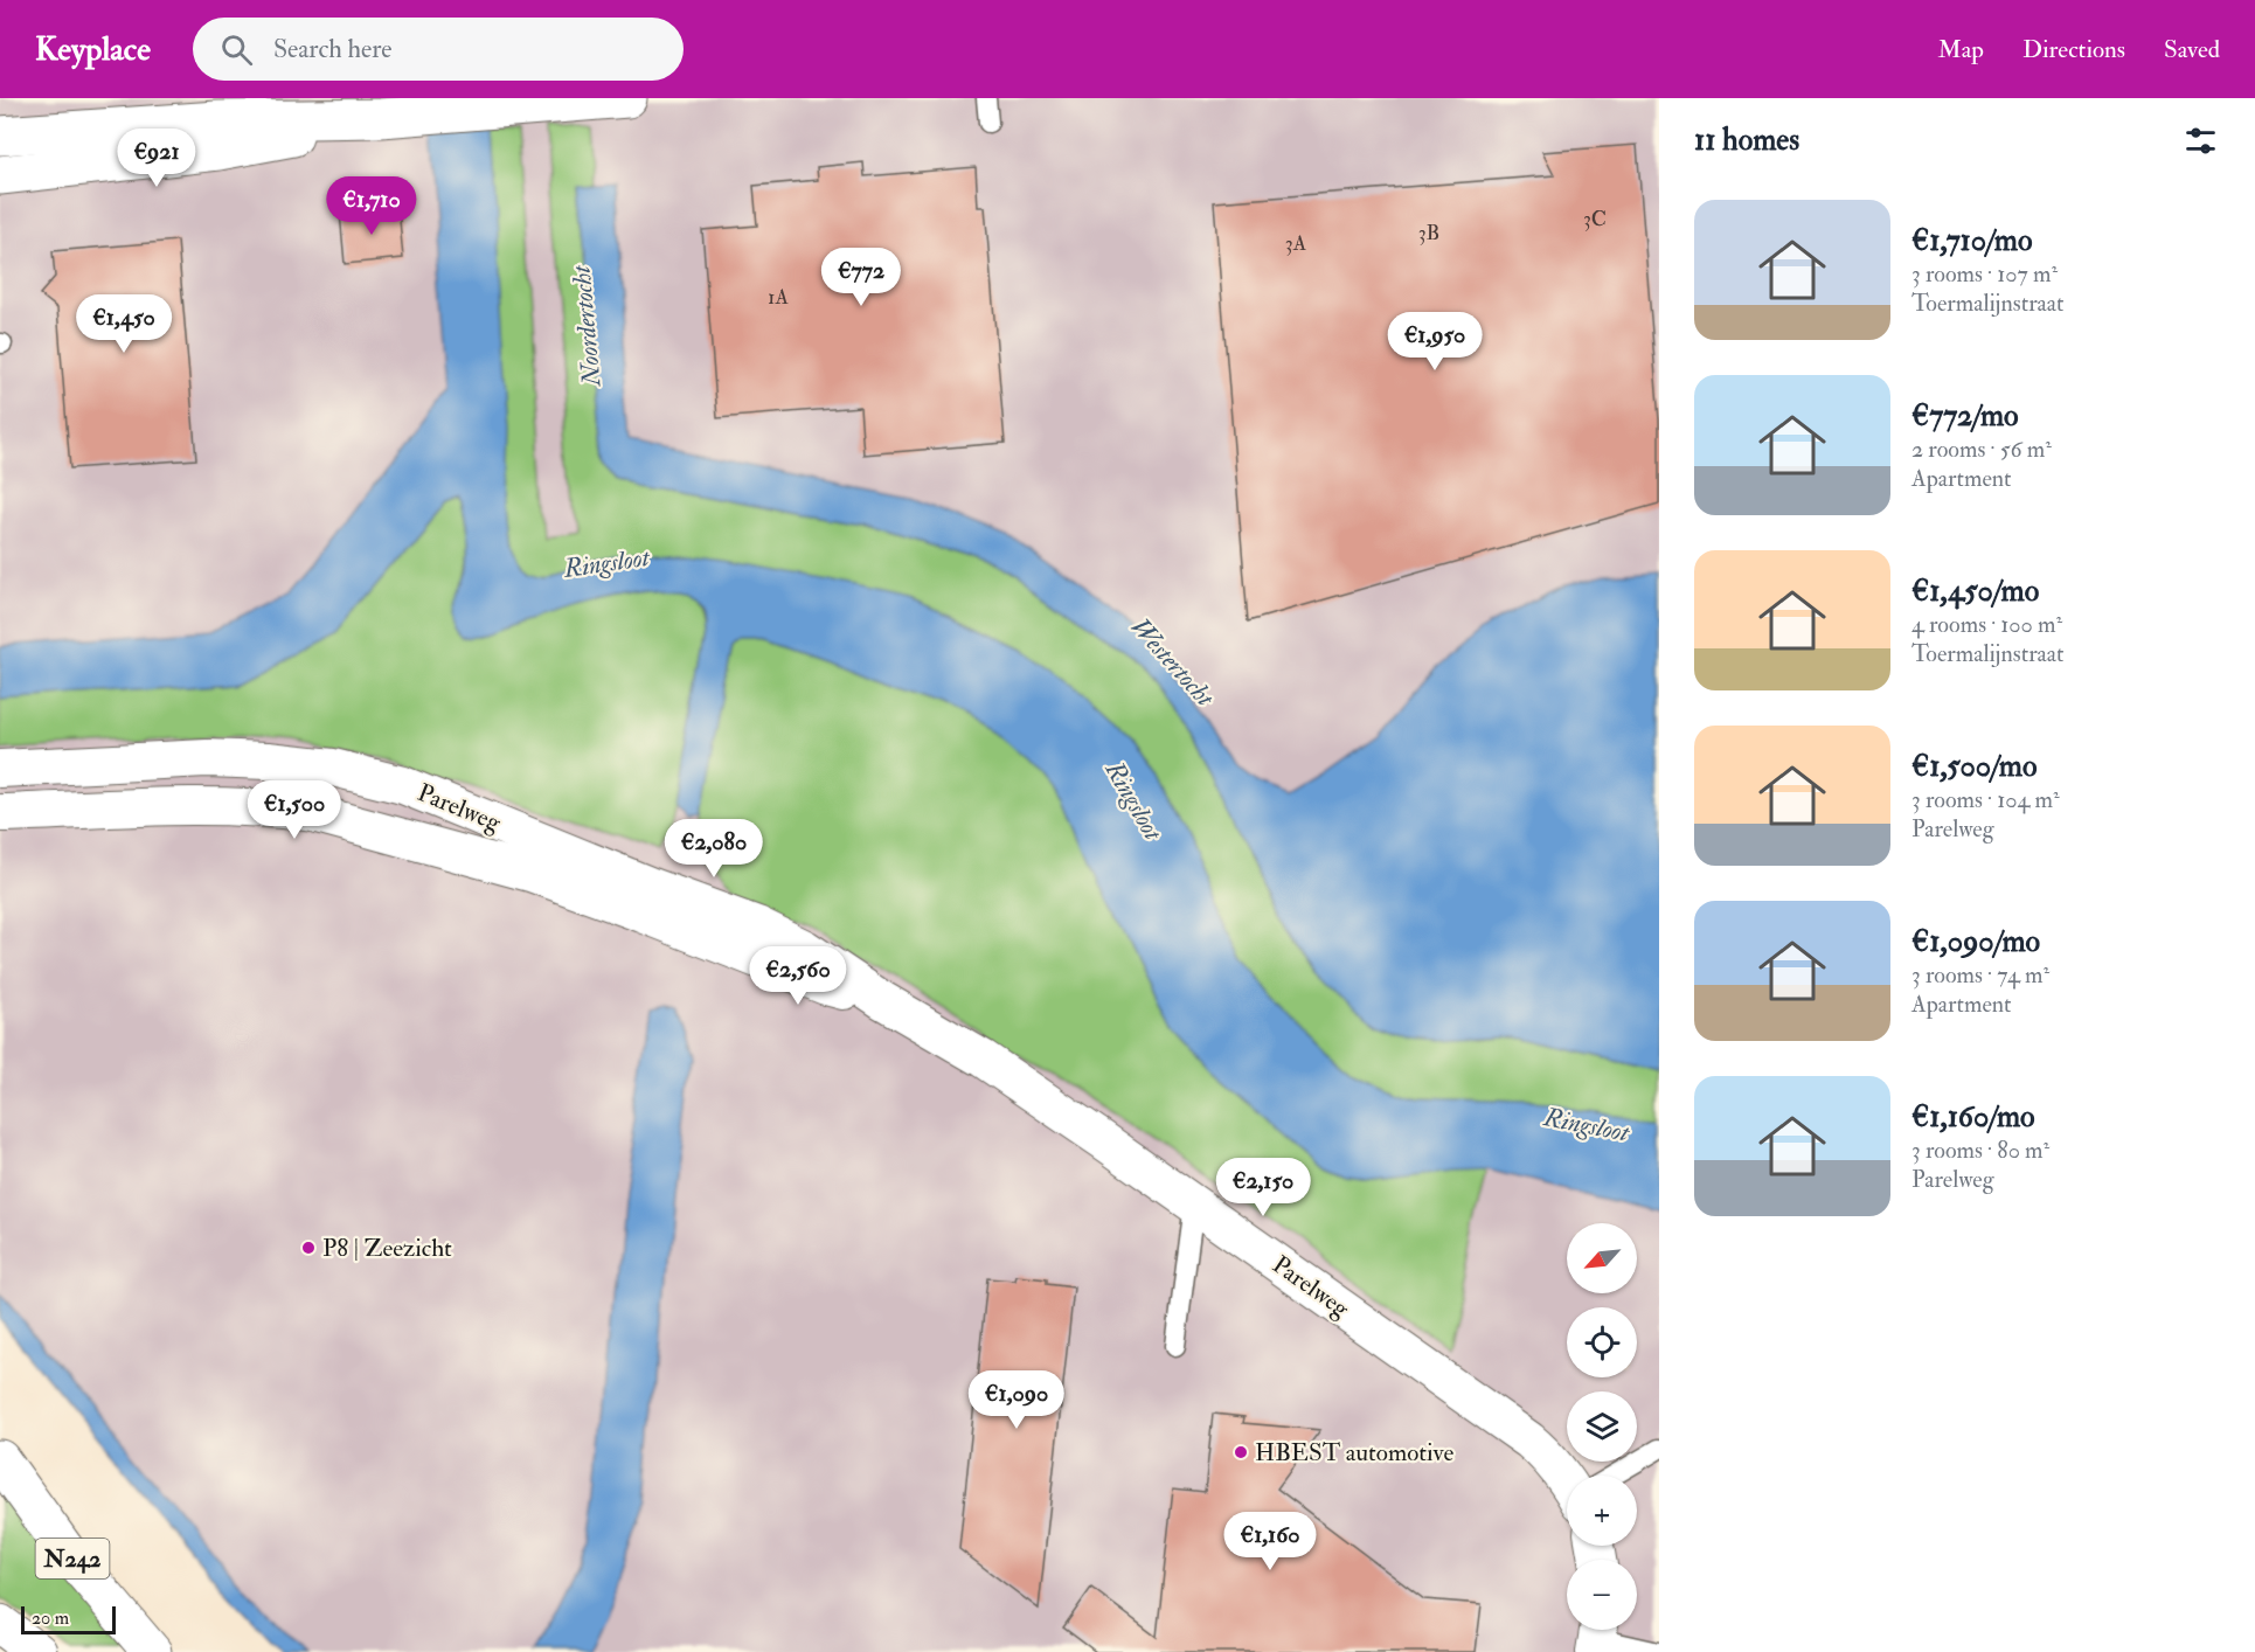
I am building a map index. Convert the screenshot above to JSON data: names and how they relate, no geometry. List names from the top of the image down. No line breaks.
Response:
{"streets":{"main road":["N242"],"street":["Parelweg"]},"water":["Noordertocht","Ringsloot","Westertocht"],"places":["P8 | Zeezicht","HBEST automotive"],"house_numbers":["3C","3B","3A","1A"],"scale_bar":"20 m","north":"bottom left","page":{"header":"Keyplace","search":"Search here","nav":["Map","Directions","Saved"],"heading":"11 homes","price":["€921","€1,710","€772","€1,450","€1,950","€1,500","€2,080","€2,560","€2,150","€1,090","€1,160"],"list":[{"name":"€1,710/mo","note":"3 rooms · 107 m² · Toermalijnstraat"},{"name":"€772/mo","note":"2 rooms · 56 m² · Apartment"},{"name":"€1,450/mo","note":"4 rooms · 100 m² · Toermalijnstraat"},{"name":"€1,500/mo","note":"3 rooms · 104 m² · Parelweg"},{"name":"€1,090/mo","note":"3 rooms · 74 m² · Apartment"},{"name":"€1,160/mo","note":"3 rooms · 80 m² · Parelweg"}],"map_buttons":["+","−"],"scale":"20 m"}}
